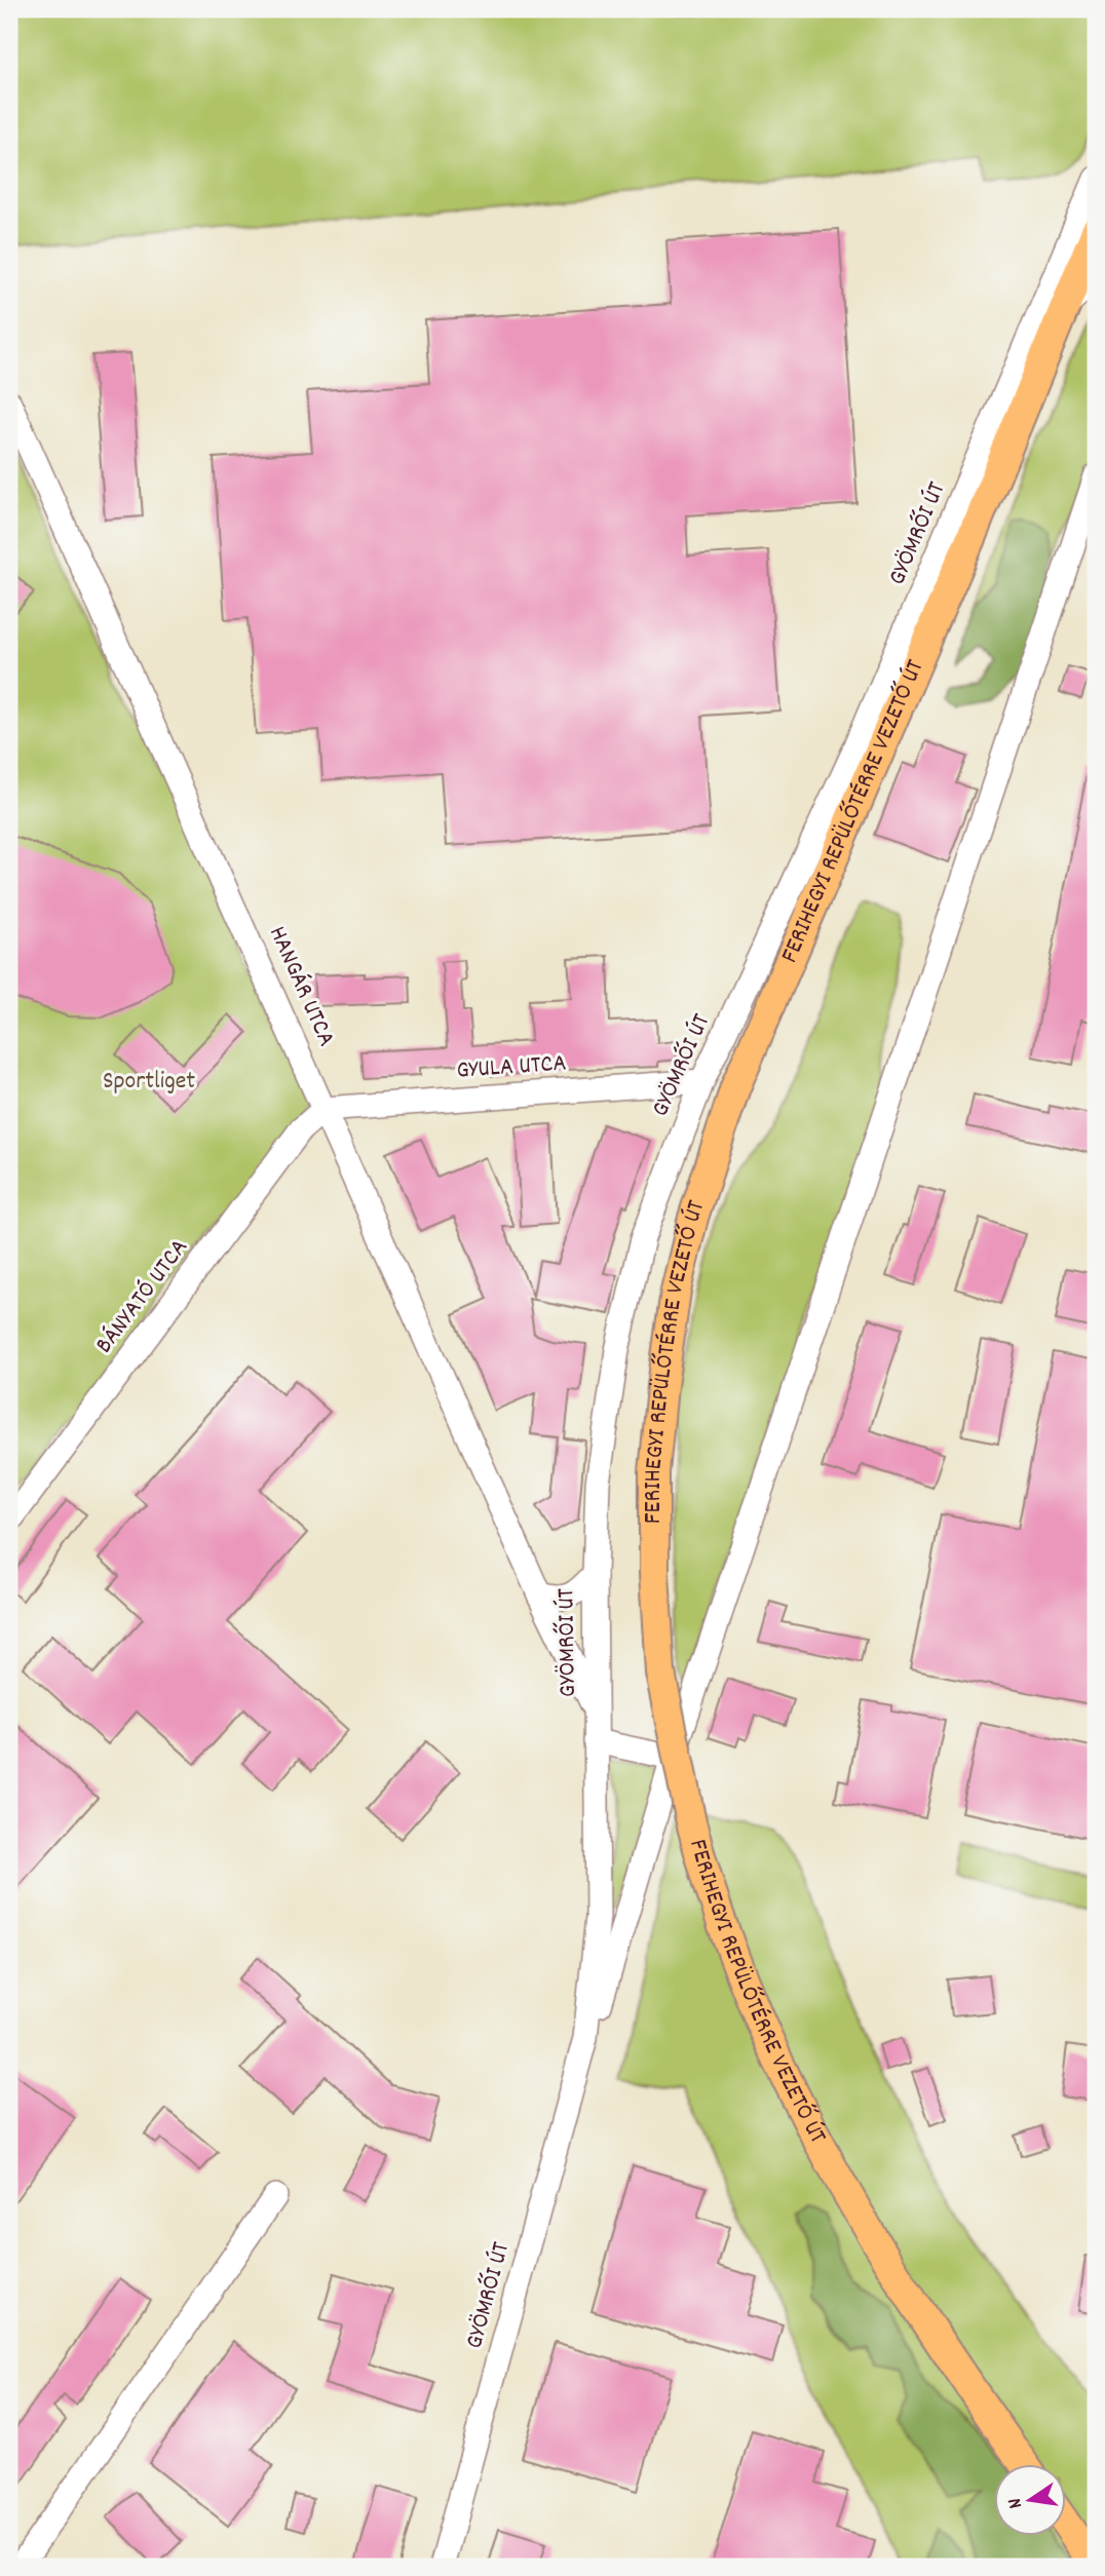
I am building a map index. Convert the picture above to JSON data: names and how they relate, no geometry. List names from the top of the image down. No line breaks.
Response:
{"streets":{"main road":["FERIHEGYI REPÜLŐTÉRRE VEZETŐ ÚT"],"street":["GYÖMRŐI ÚT","HANGÁR UTCA","GYULA UTCA","BÁNYATÓ UTCA"]},"crossings":[["GYÖMRŐI ÚT","HANGÁR UTCA"],["GYÖMRŐI ÚT","GYULA UTCA"],["HANGÁR UTCA","GYULA UTCA"],["HANGÁR UTCA","BÁNYATÓ UTCA"],["GYULA UTCA","BÁNYATÓ UTCA"]],"parks":["Sportliget"],"north":"left"}
